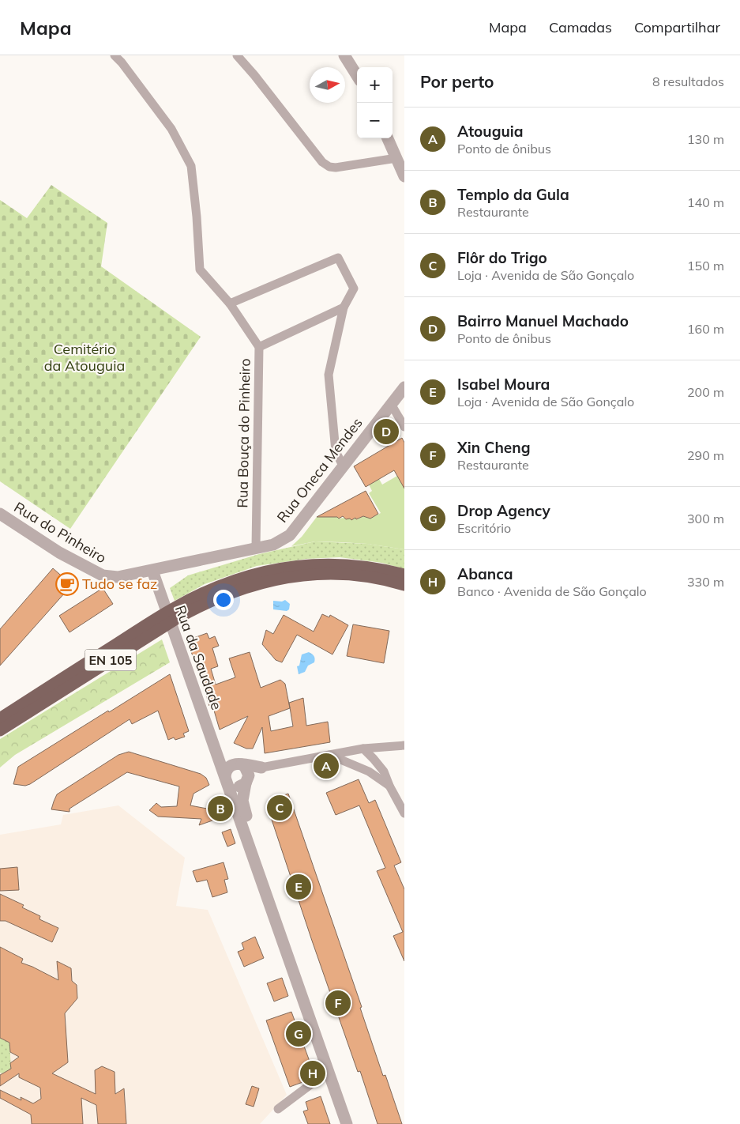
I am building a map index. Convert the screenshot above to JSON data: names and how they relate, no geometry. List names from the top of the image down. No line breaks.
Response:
{"streets":{"highway":["EN 105"],"street":["Rua Bouça do Pinheiro","Rua Oneca Mendes","Rua do Pinheiro","Rua da Saudade"]},"crossings":[["Rua Bouça do Pinheiro","Rua Oneca Mendes"],["Rua Oneca Mendes","Rua do Pinheiro"],["Rua Oneca Mendes","Rua da Saudade"],["Rua do Pinheiro","Rua da Saudade"]],"parks":["Cemitério da Atouguia"],"places":{"cafe":["Tudo se faz"]},"north":"right","page":{"header":"Mapa","nav":["Mapa","Camadas","Compartilhar"],"heading":["Por perto","8 resultados"],"map_buttons":["+","−"],"list":[{"mark":"A","name":"Atouguia","note":"Ponto de ônibus","value":"130 m"},{"mark":"B","name":"Templo da Gula","note":"Restaurante","value":"140 m"},{"mark":"C","name":"Flôr do Trigo","note":"Loja · Avenida de São Gonçalo","value":"150 m"},{"mark":"D","name":"Bairro Manuel Machado","note":"Ponto de ônibus","value":"160 m"},{"mark":"E","name":"Isabel Moura","note":"Loja · Avenida de São Gonçalo","value":"200 m"},{"mark":"F","name":"Xin Cheng","note":"Restaurante","value":"290 m"},{"mark":"G","name":"Drop Agency","note":"Escritório","value":"300 m"},{"mark":"H","name":"Abanca","note":"Banco · Avenida de São Gonçalo","value":"330 m"}],"pins":["D","A","C","B","E","F","G","H"]}}
